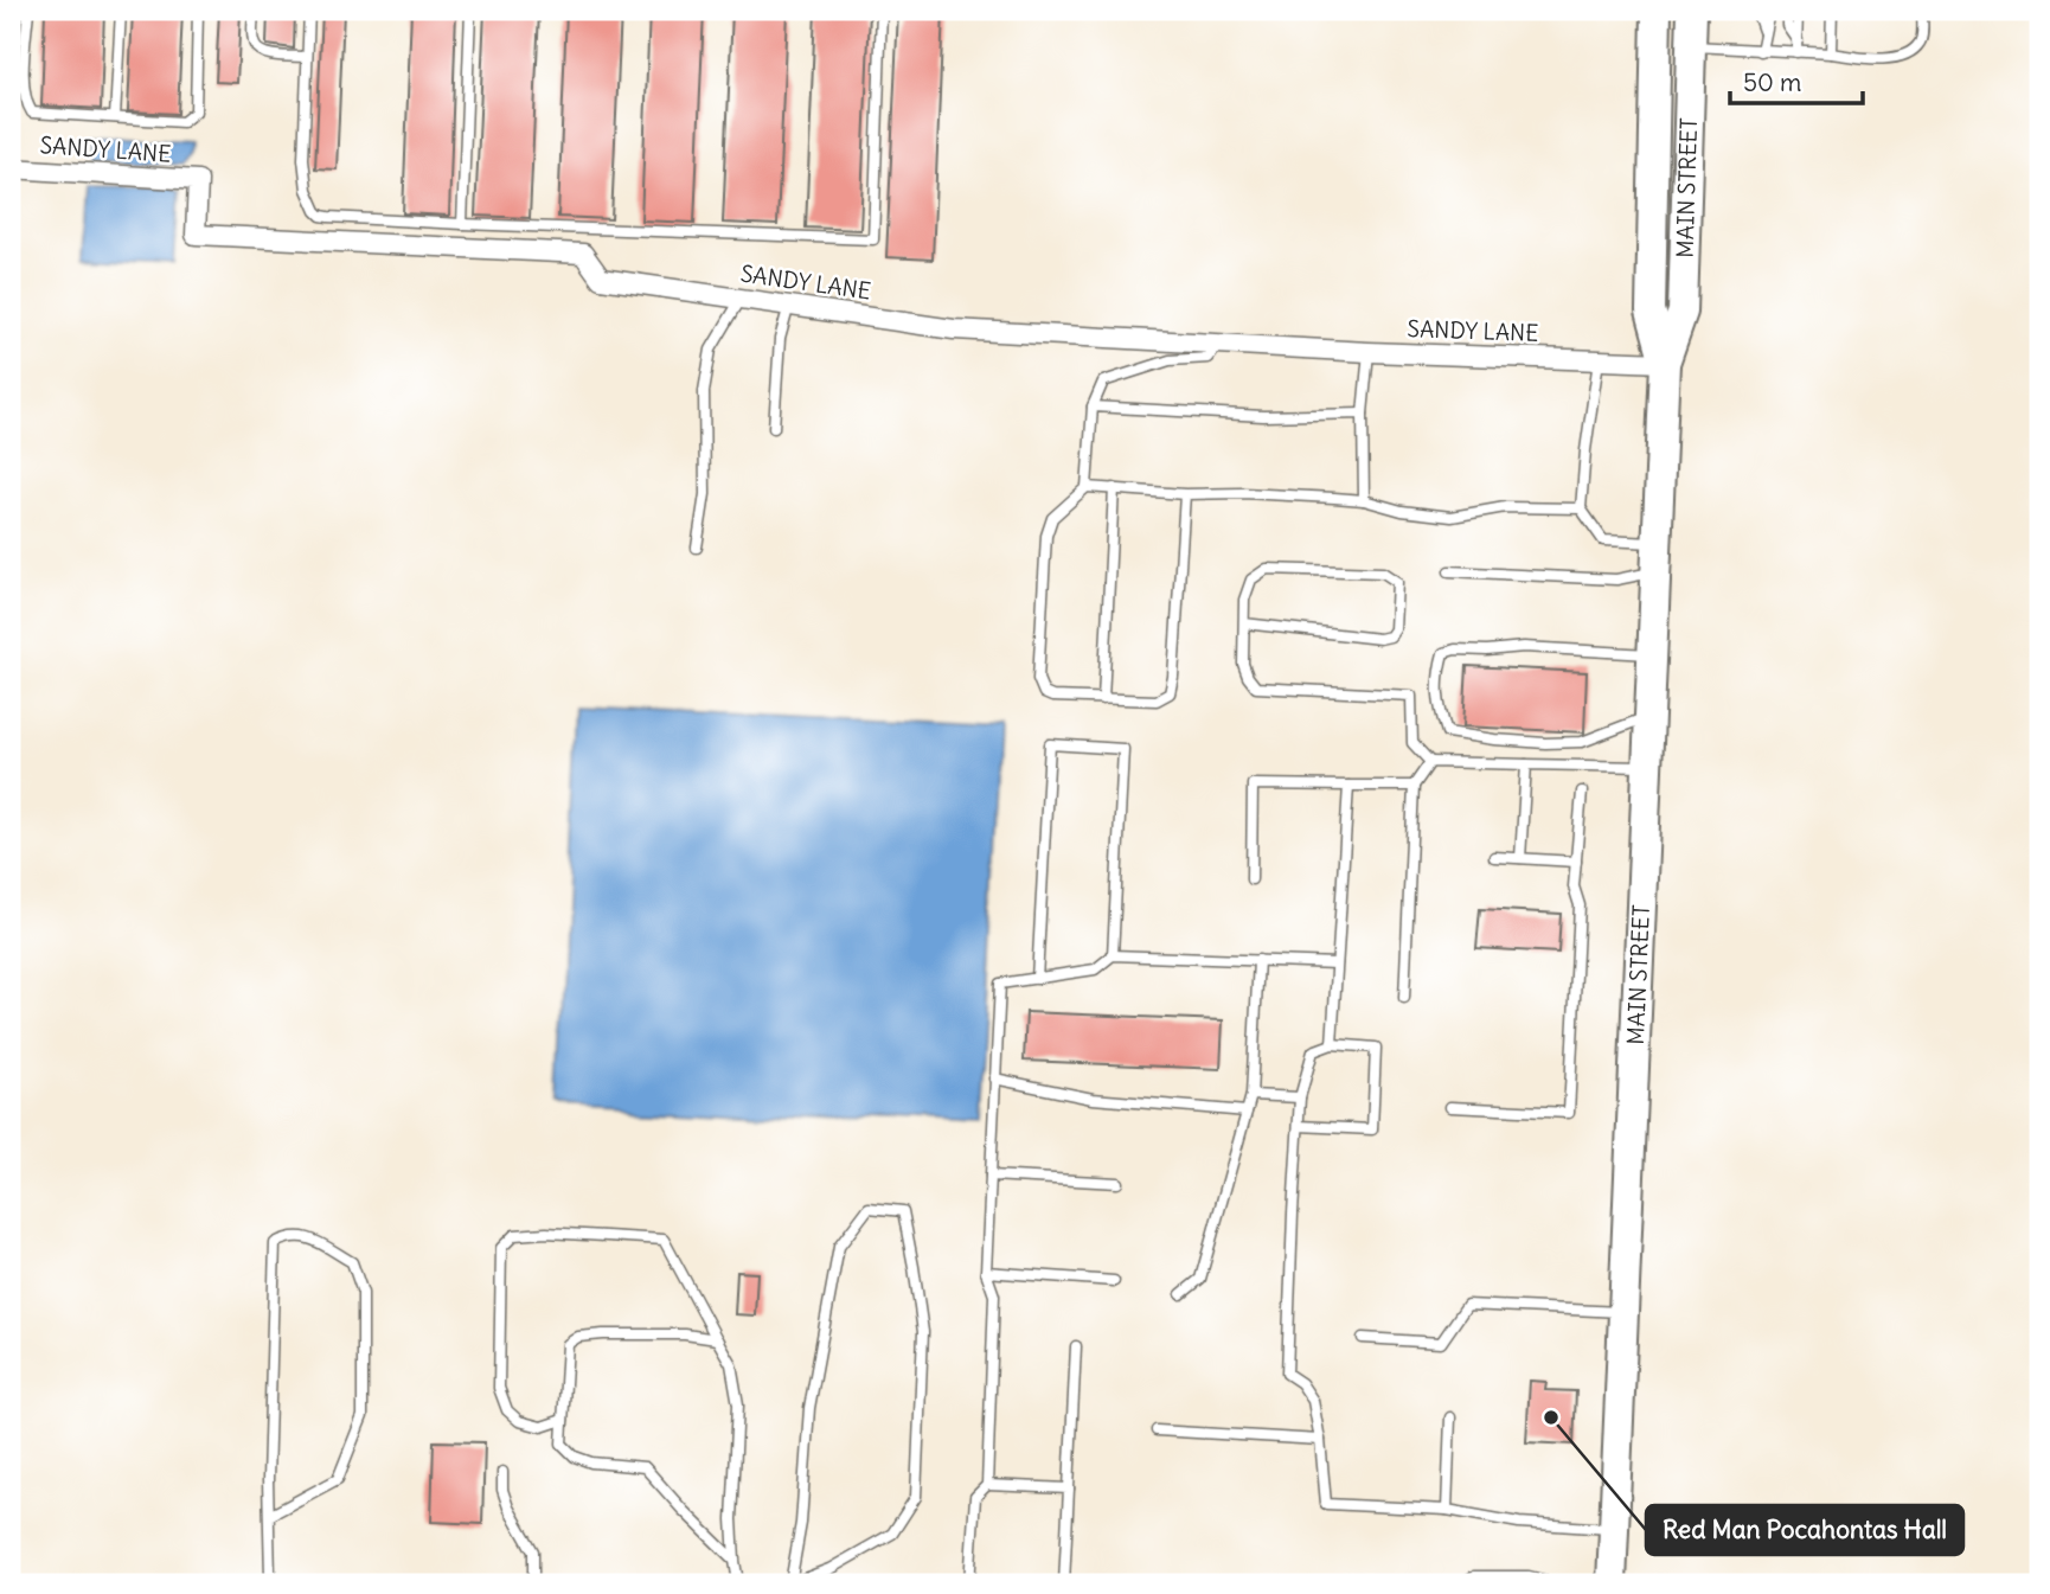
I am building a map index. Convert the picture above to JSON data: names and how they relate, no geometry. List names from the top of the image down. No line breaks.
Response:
{"streets":{"main road":["MAIN STREET"],"street":["SANDY LANE"]},"crossings":[["SANDY LANE","MAIN STREET"]],"places":["Red Man Pocahontas Hall"],"scale_bar":"50 m"}
